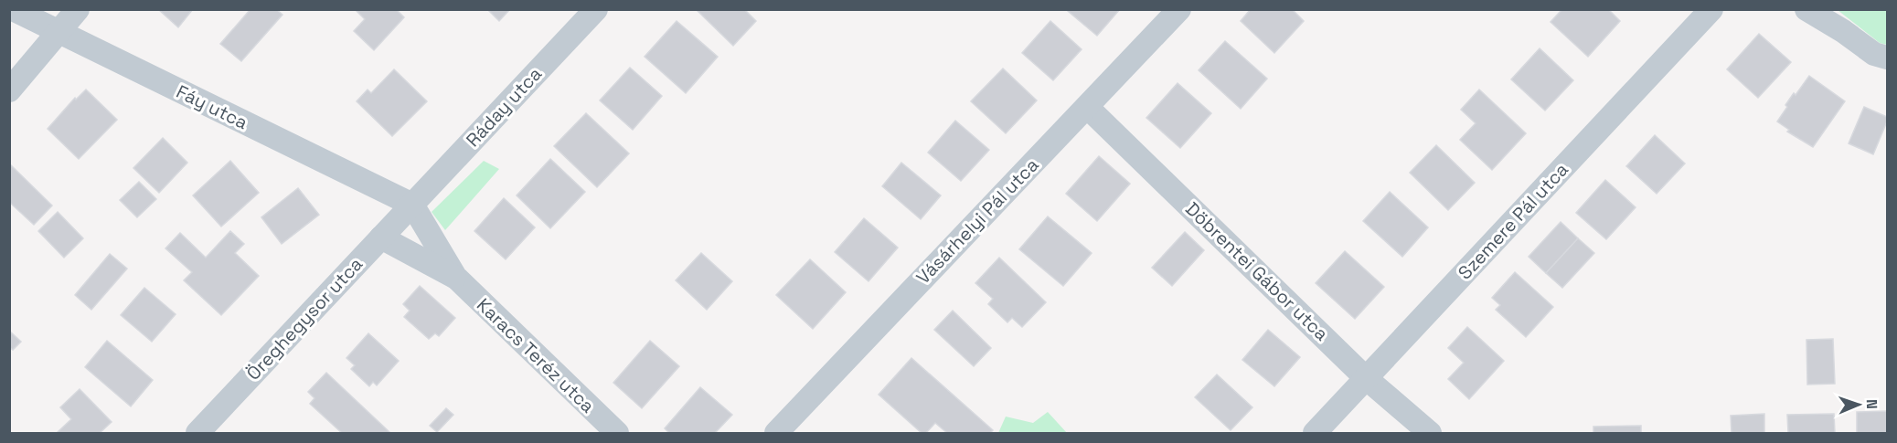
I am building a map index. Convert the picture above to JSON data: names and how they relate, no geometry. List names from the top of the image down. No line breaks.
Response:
{"streets":{"street":["Fáy utca","Ráday utca","Vásárhelyi Pál utca","Szemere Pál utca","Döbrentei Gábor utca","Öreghegysor utca","Karacs Teréz utca"]},"crossings":[["Fáy utca","Ráday utca"],["Fáy utca","Öreghegysor utca"],["Fáy utca","Karacs Teréz utca"],["Ráday utca","Öreghegysor utca"],["Ráday utca","Karacs Teréz utca"],["Vásárhelyi Pál utca","Döbrentei Gábor utca"],["Szemere Pál utca","Döbrentei Gábor utca"],["Öreghegysor utca","Karacs Teréz utca"]],"north":"right"}
